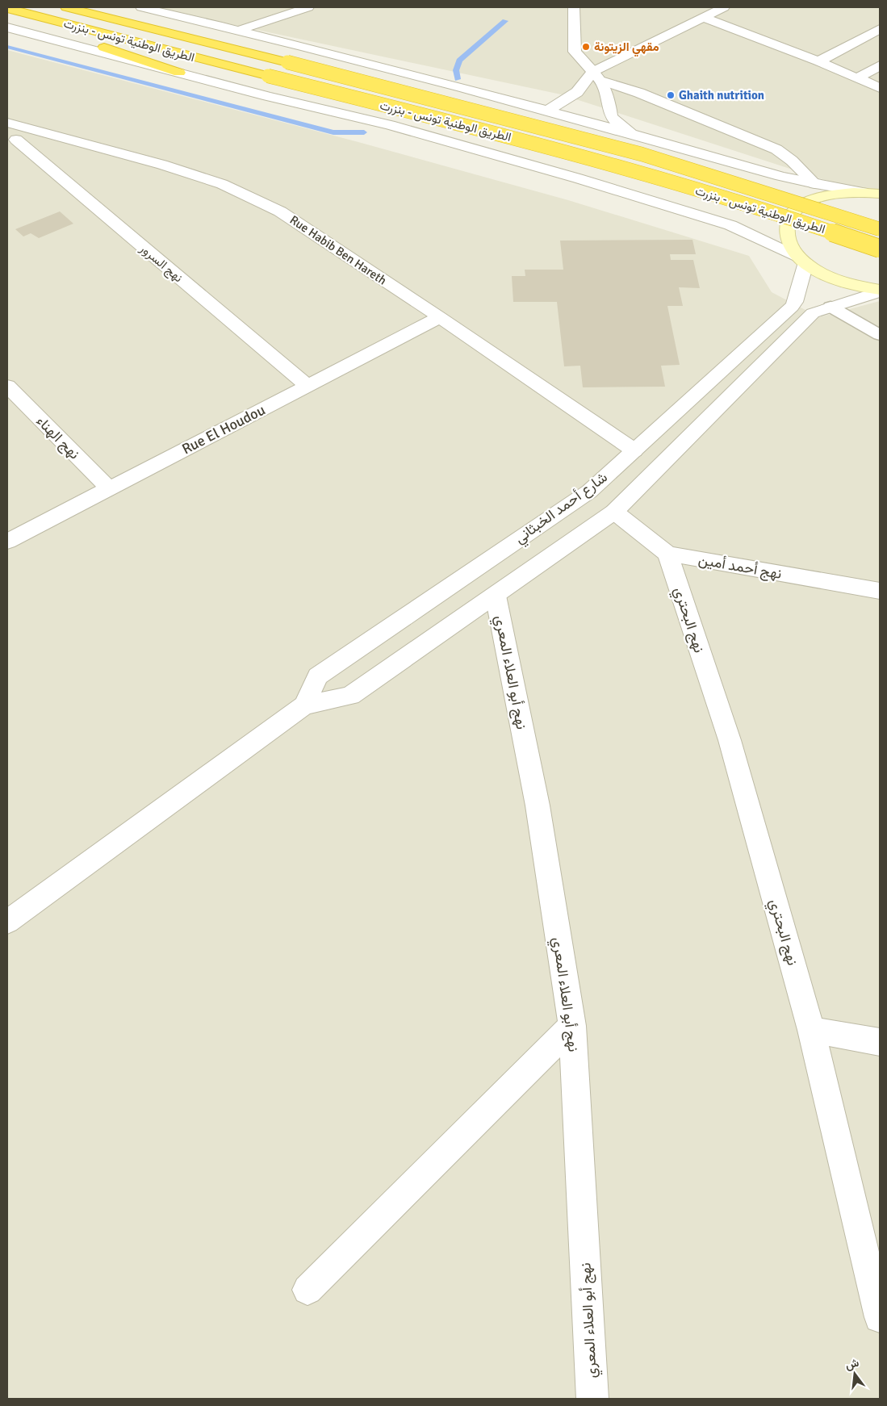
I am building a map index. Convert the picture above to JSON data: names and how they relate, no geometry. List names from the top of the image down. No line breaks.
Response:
{"streets":{"highway":["الطريق الوطنية تونس - بنزرت"],"street":["Rue Habib Ben Hareth","نهج السرور","Rue El Houdou","نهج الهناء","شارع أحمد الخبثاني","نهج أحمد أمين","نهج البحتري","نهج أبو العلاء المعري"]},"crossings":[["Rue Habib Ben Hareth","Rue El Houdou"],["Rue Habib Ben Hareth","شارع أحمد الخبثاني"],["نهج السرور","Rue El Houdou"],["Rue El Houdou","نهج الهناء"],["نهج أحمد أمين","نهج البحتري"]],"places":["مقهي الزيتونة","Ghaith nutrition"],"north":"top"}
